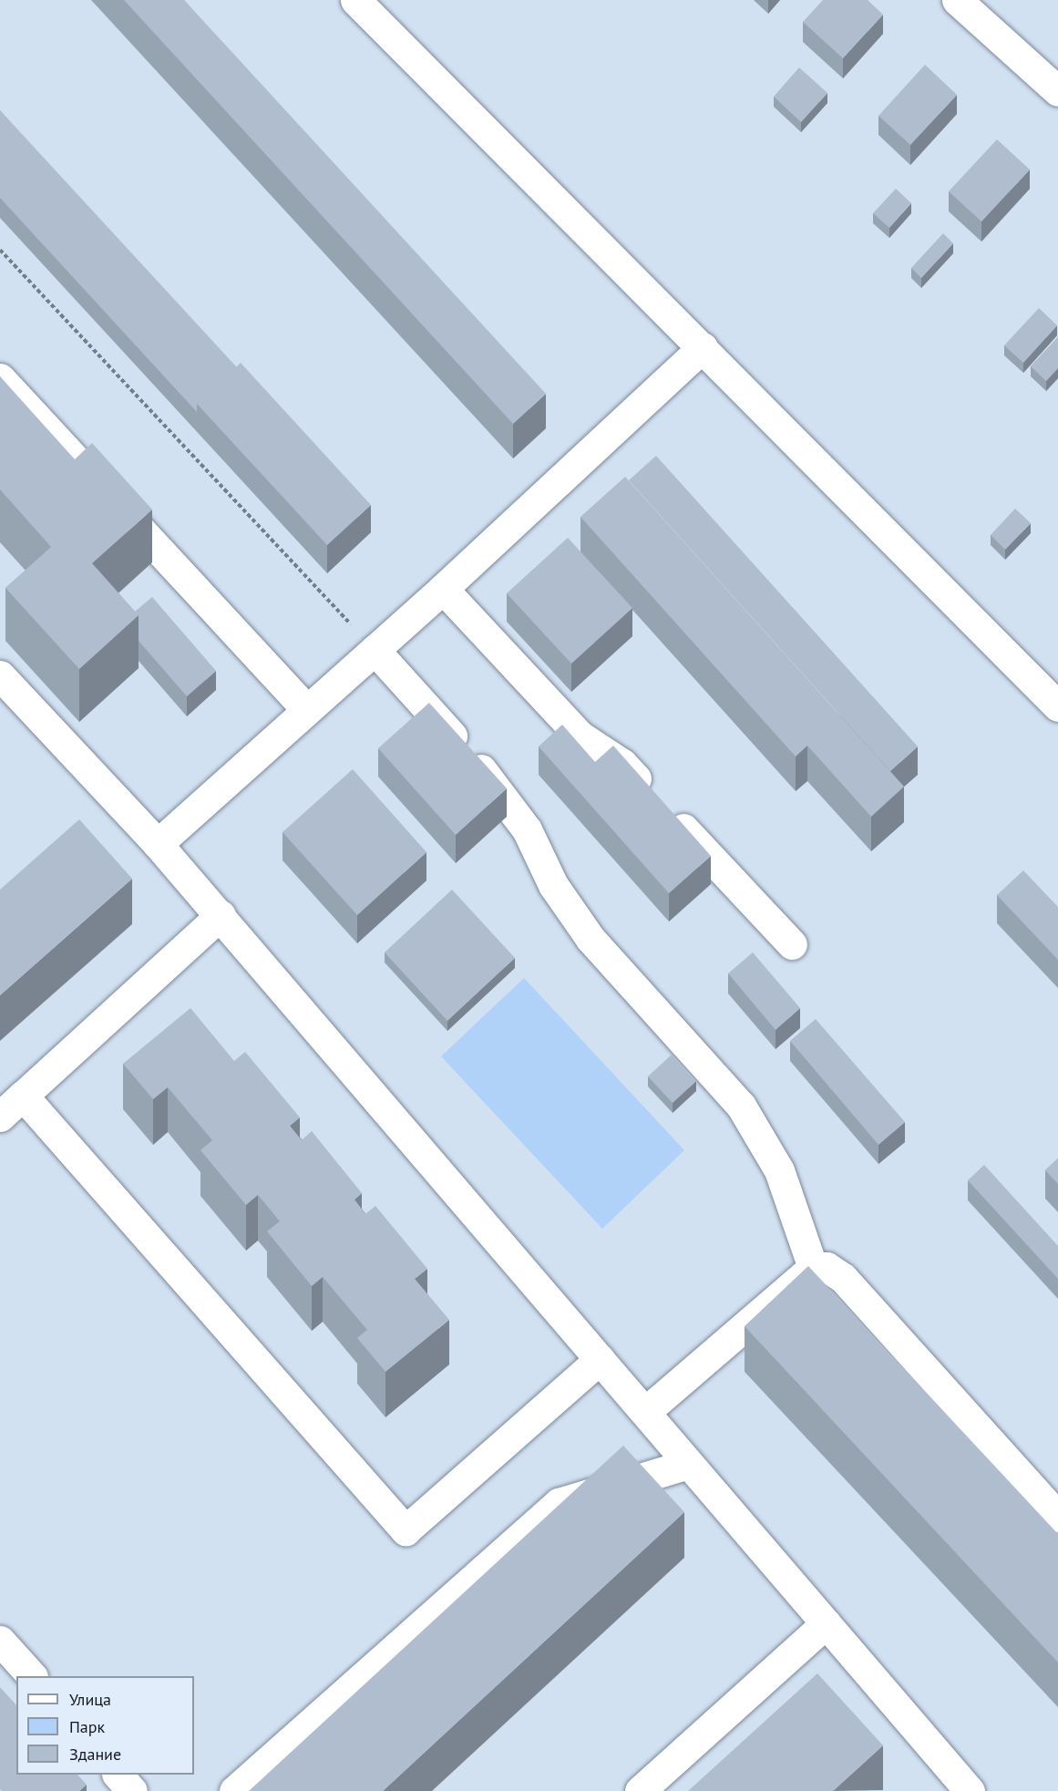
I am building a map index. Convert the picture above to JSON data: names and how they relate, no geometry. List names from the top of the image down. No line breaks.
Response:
{"legend":["Улица","Парк","Здание"]}
